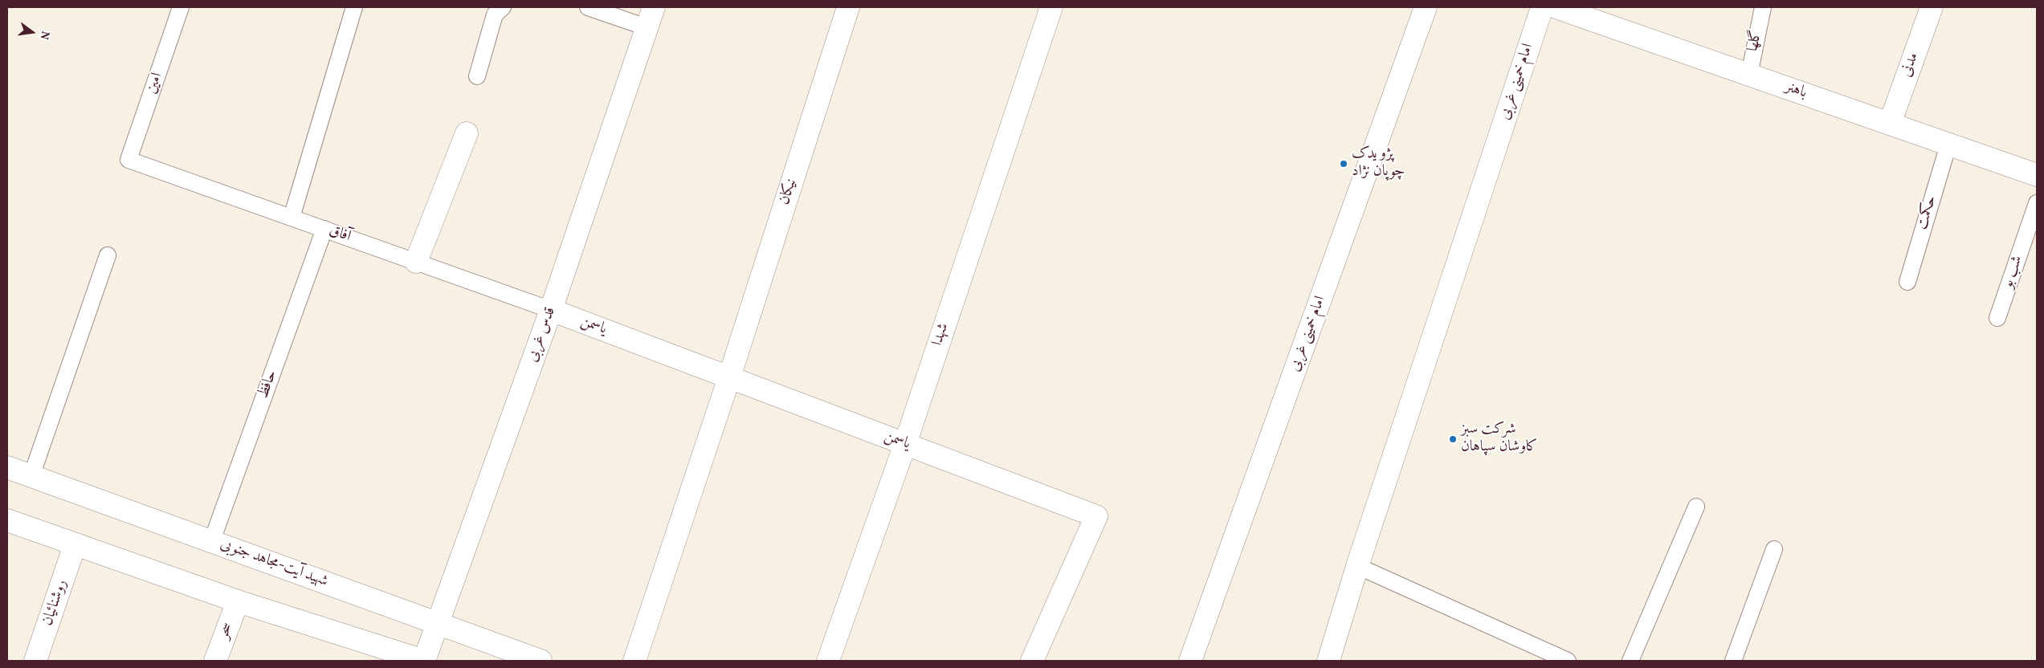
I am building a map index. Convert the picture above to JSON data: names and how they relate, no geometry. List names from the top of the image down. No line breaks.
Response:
{"streets":{"street":["مدنی","امام خمینی غربی","باهنر","نیکان","یاسمن","قدس غربی","شهدا","شهید آیت-مجاهد جنوبی","روشنائیان","سحر"],"lane":["گلها","امین","حکمت","آفاق","شب بو","حافظ"]},"crossings":[["گلها","باهنر"],["مدنی","باهنر"],["امین","آفاق"],["باهنر","حکمت"],["نیکان","یاسمن"],["آفاق","یاسمن"],["آفاق","قدس غربی"],["آفاق","حافظ"],["یاسمن","قدس غربی"],["یاسمن","شهدا"],["قدس غربی","شهید آیت-مجاهد جنوبی"],["حافظ","شهید آیت-مجاهد جنوبی"]],"places":["پژو یدک چوپان نژاد","شرکت سبز کاوشان سپاهان"],"north":"right"}
